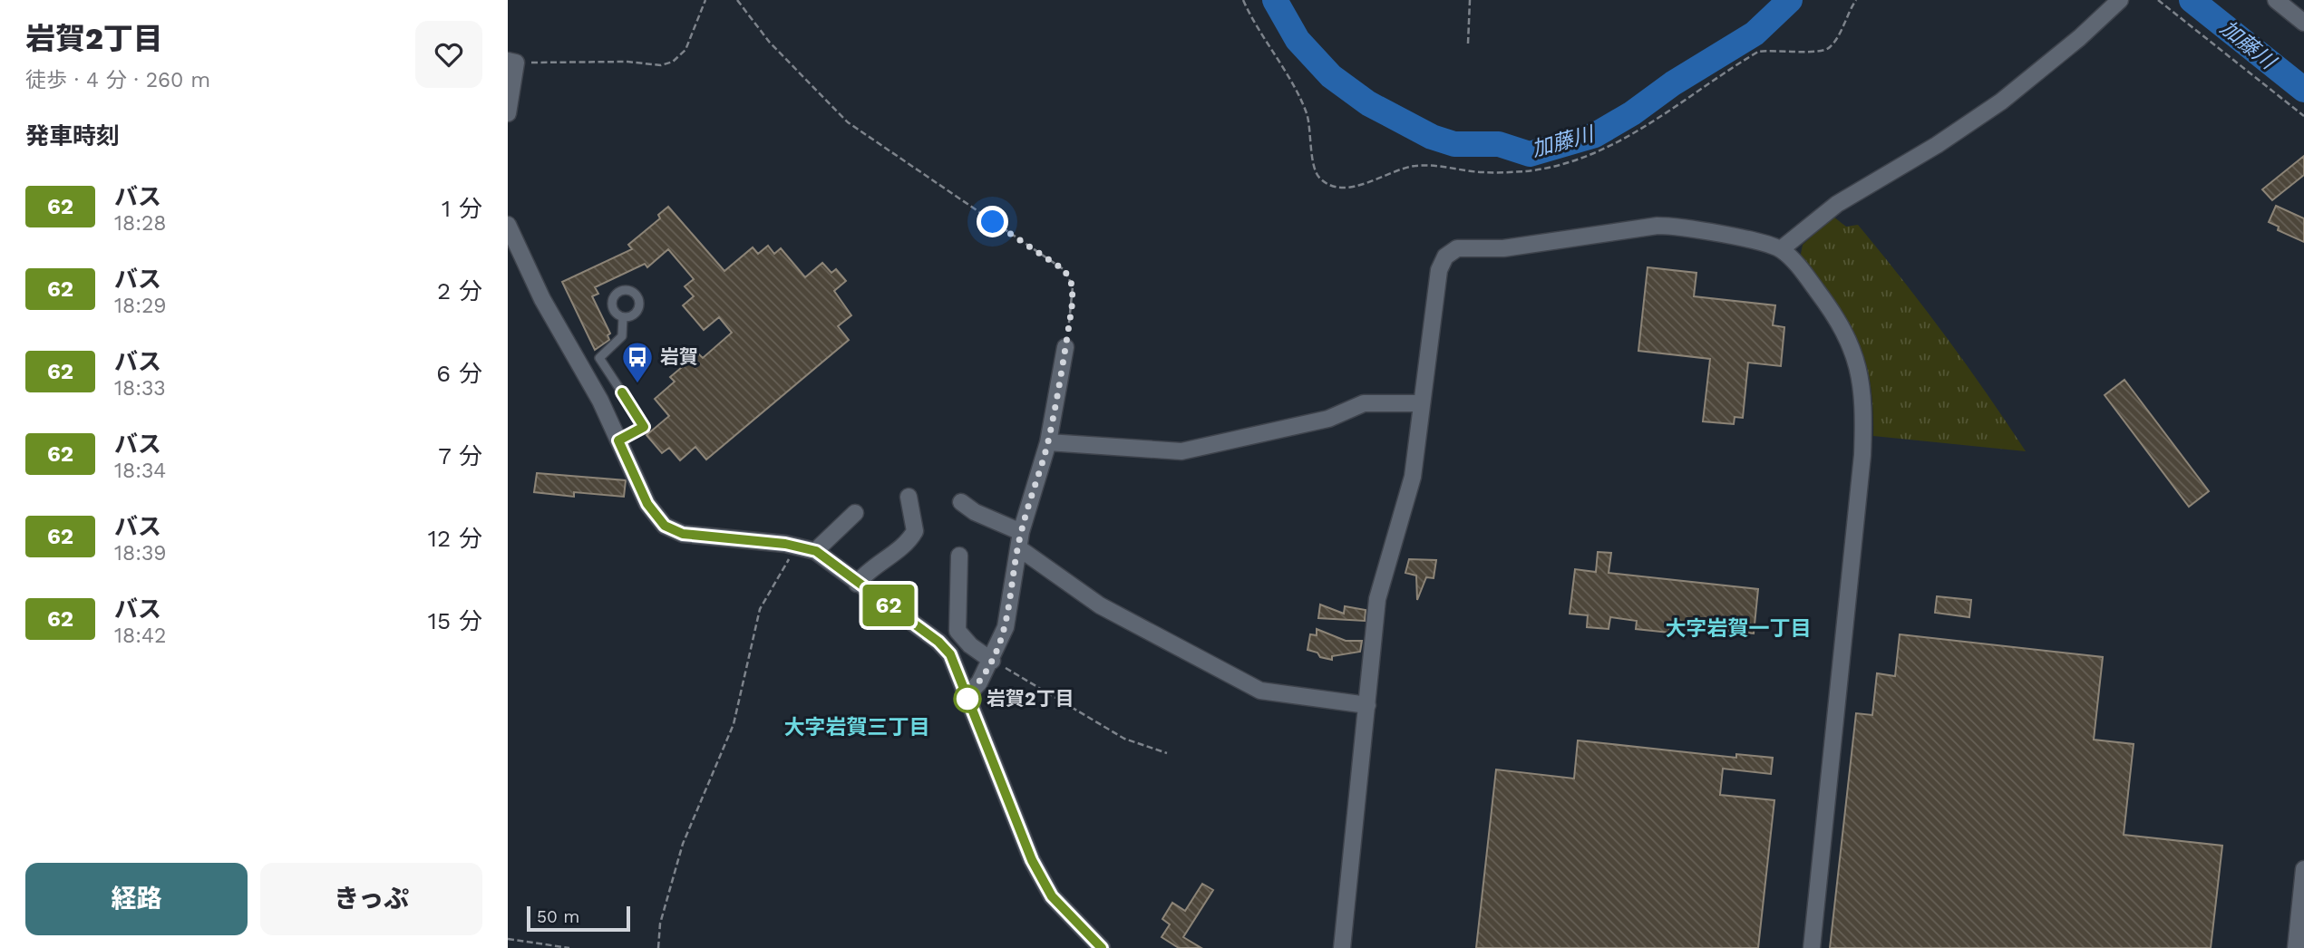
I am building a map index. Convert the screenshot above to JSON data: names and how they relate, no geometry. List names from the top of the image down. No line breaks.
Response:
{"districts":["大字岩賀一丁目","大字岩賀三丁目"],"water":["加藤川"],"places":{"bus stop":["岩賀"],"other":["岩賀2丁目"]},"lines":["bus line 62"],"scale_bar":"50 m","page":{"heading":[["岩賀2丁目","徒歩 · 4 分 · 260 m"],"発車時刻"],"on_map":"62","list":[{"mark":"62","name":"バス","note":"18:28","value":"1 分"},{"mark":"62","name":"バス","note":"18:29","value":"2 分"},{"mark":"62","name":"バス","note":"18:33","value":"6 分"},{"mark":"62","name":"バス","note":"18:34","value":"7 分"},{"mark":"62","name":"バス","note":"18:39","value":"12 分"},{"mark":"62","name":"バス","note":"18:42","value":"15 分"}],"buttons":["経路","きっぷ"],"scale":"50 m"}}
